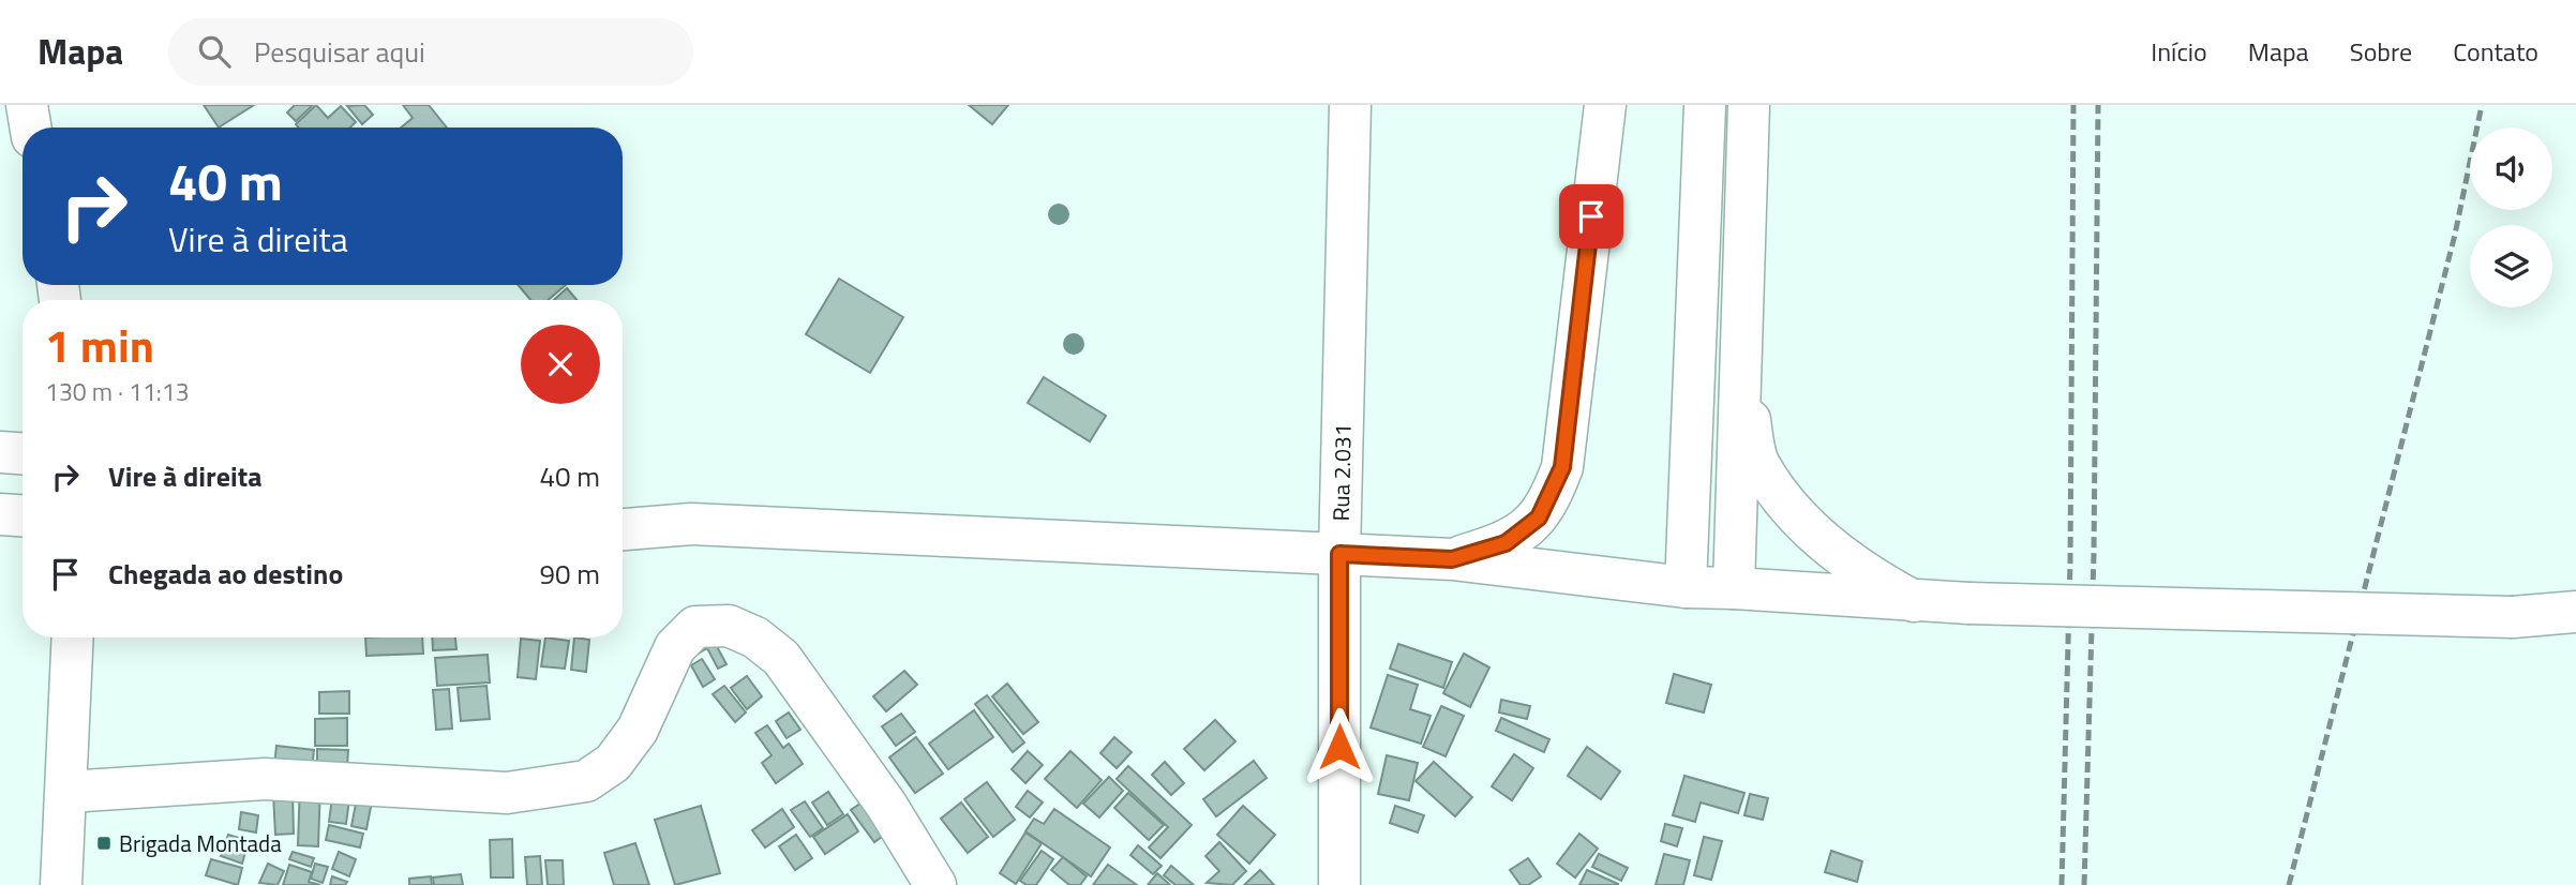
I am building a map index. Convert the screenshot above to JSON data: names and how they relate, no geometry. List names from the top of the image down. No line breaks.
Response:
{"streets":{"main road":["Rua 2.031"]},"places":{"transit":["Brigada Montada"]},"page":{"header":"Mapa","search":"Pesquisar aqui","nav":["Início","Mapa","Sobre","Contato"],"turn":["40 m","Vire à direita"],"heading":["1 min","130 m · 11:13"],"list":[{"name":"Vire à direita","value":"40 m"},{"name":"Chegada ao destino","value":"90 m"}]}}
